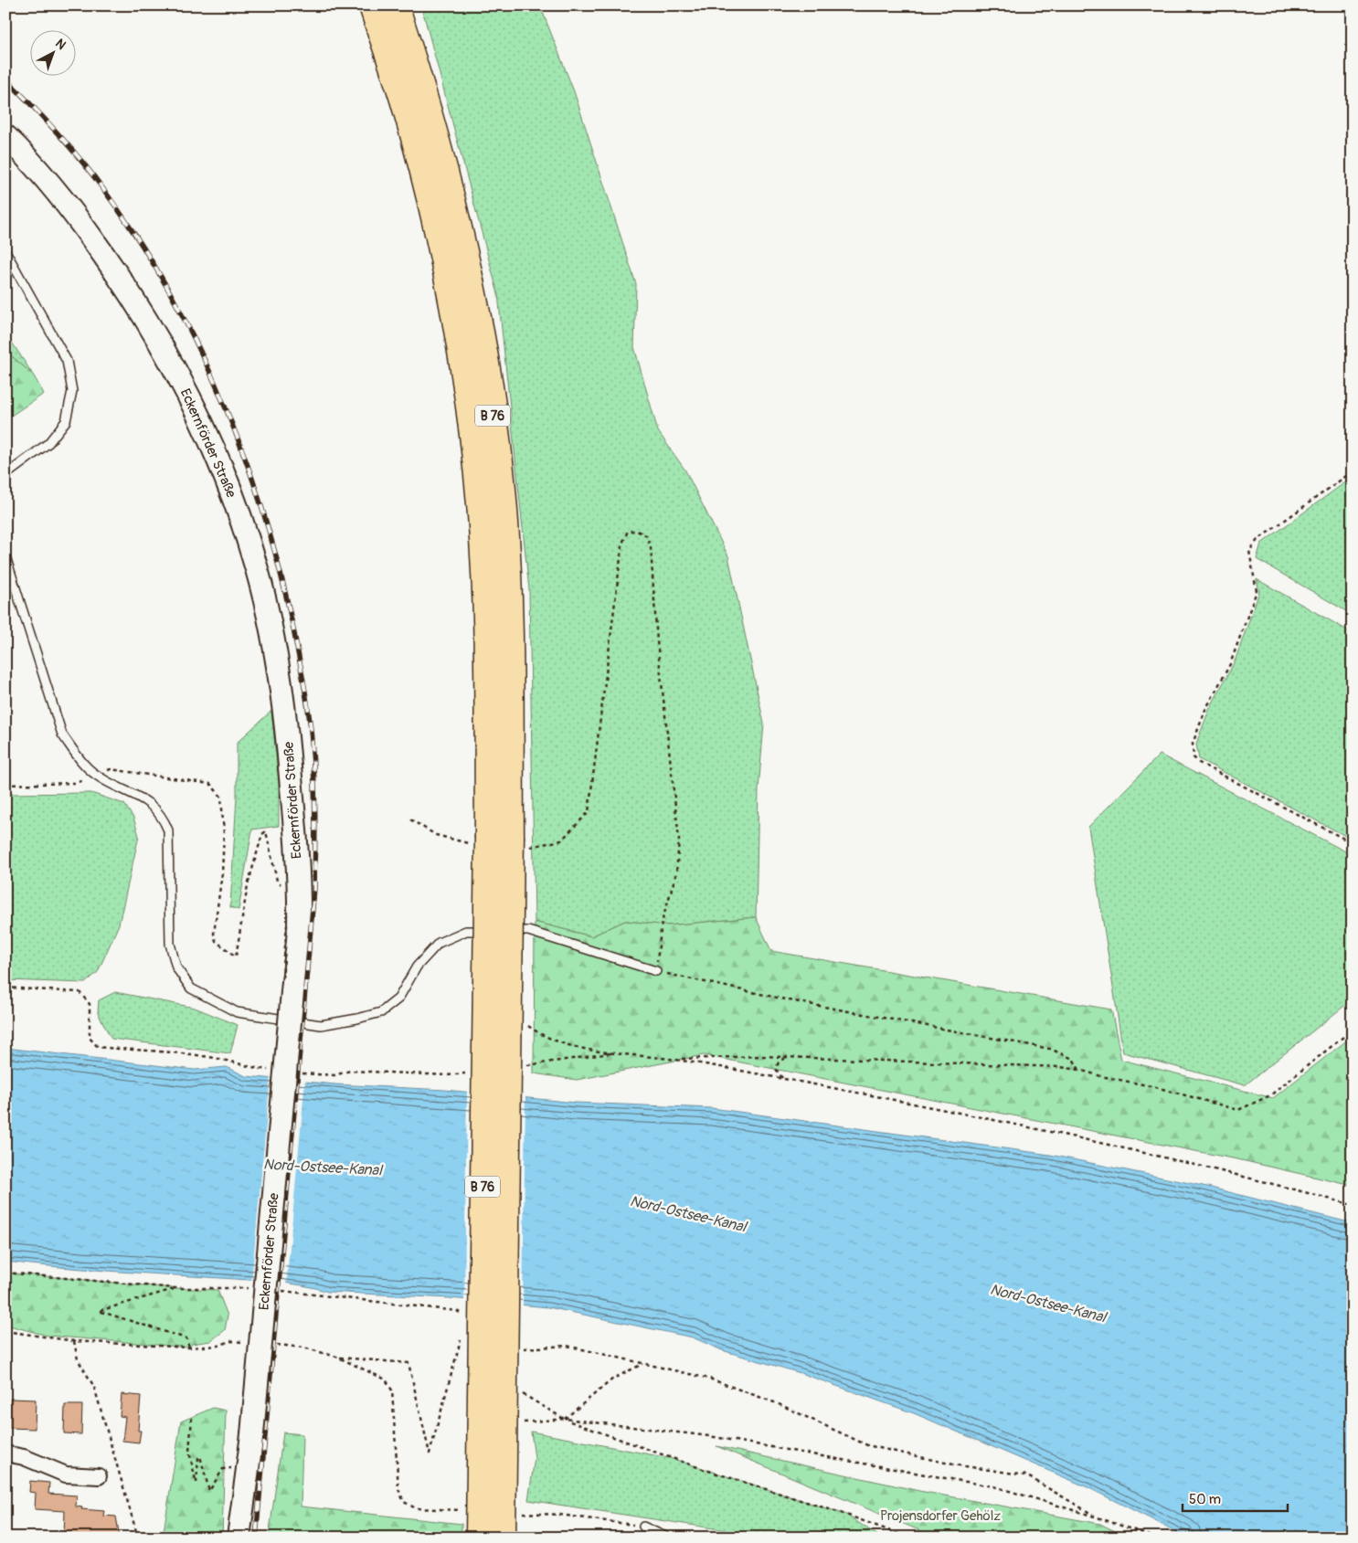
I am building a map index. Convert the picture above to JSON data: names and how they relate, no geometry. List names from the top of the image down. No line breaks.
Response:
{"streets":{"highway":["B 76"],"street":["Eckernförder Straße"]},"water":["Nord-Ostsee-Kanal"],"parks":["Projensdorfer Gehölz"],"scale_bar":"50 m","north":"top right"}
